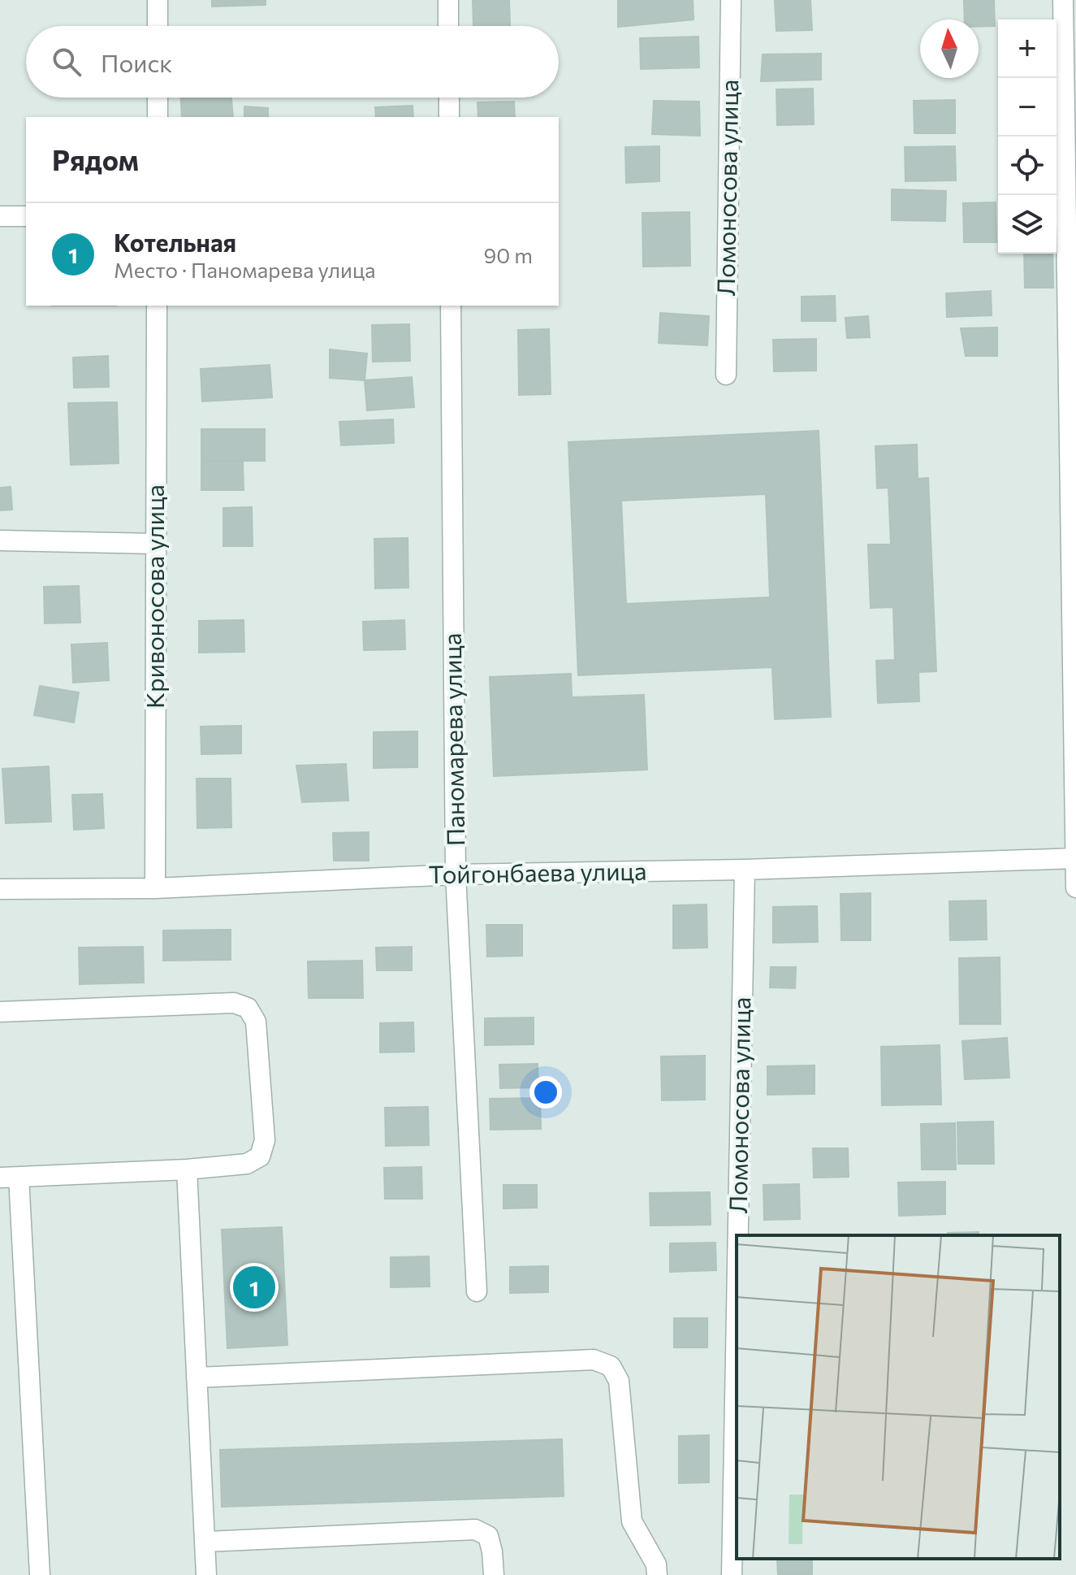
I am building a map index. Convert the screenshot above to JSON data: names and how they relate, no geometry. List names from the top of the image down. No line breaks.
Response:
{"streets":{"street":["Ломоносова улица","Кривоносова улица","Паномарева улица","Тойгонбаева улица"]},"crossings":[["Ломоносова улица","Тойгонбаева улица"],["Кривоносова улица","Тойгонбаева улица"],["Паномарева улица","Тойгонбаева улица"]],"north":"top","page":{"map_buttons":["+","−"],"search":"Поиск","heading":"Рядом","list":[{"mark":"1","name":"Котельная","note":"Место · Паномарева улица","value":"90 m"}],"pins":"1"}}
